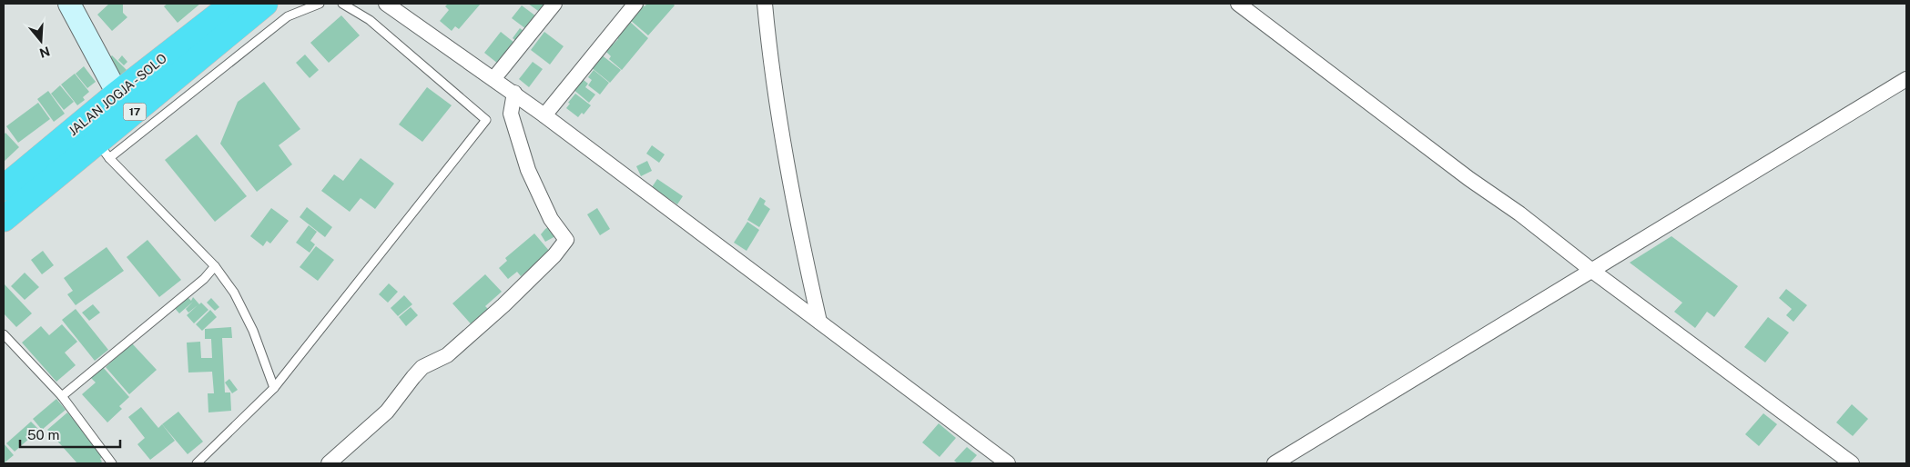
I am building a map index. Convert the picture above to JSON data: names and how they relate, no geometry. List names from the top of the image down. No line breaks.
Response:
{"streets":{"highway":["JALAN JOGJA - SOLO","17"]},"scale_bar":"50 m","north":"bottom"}
